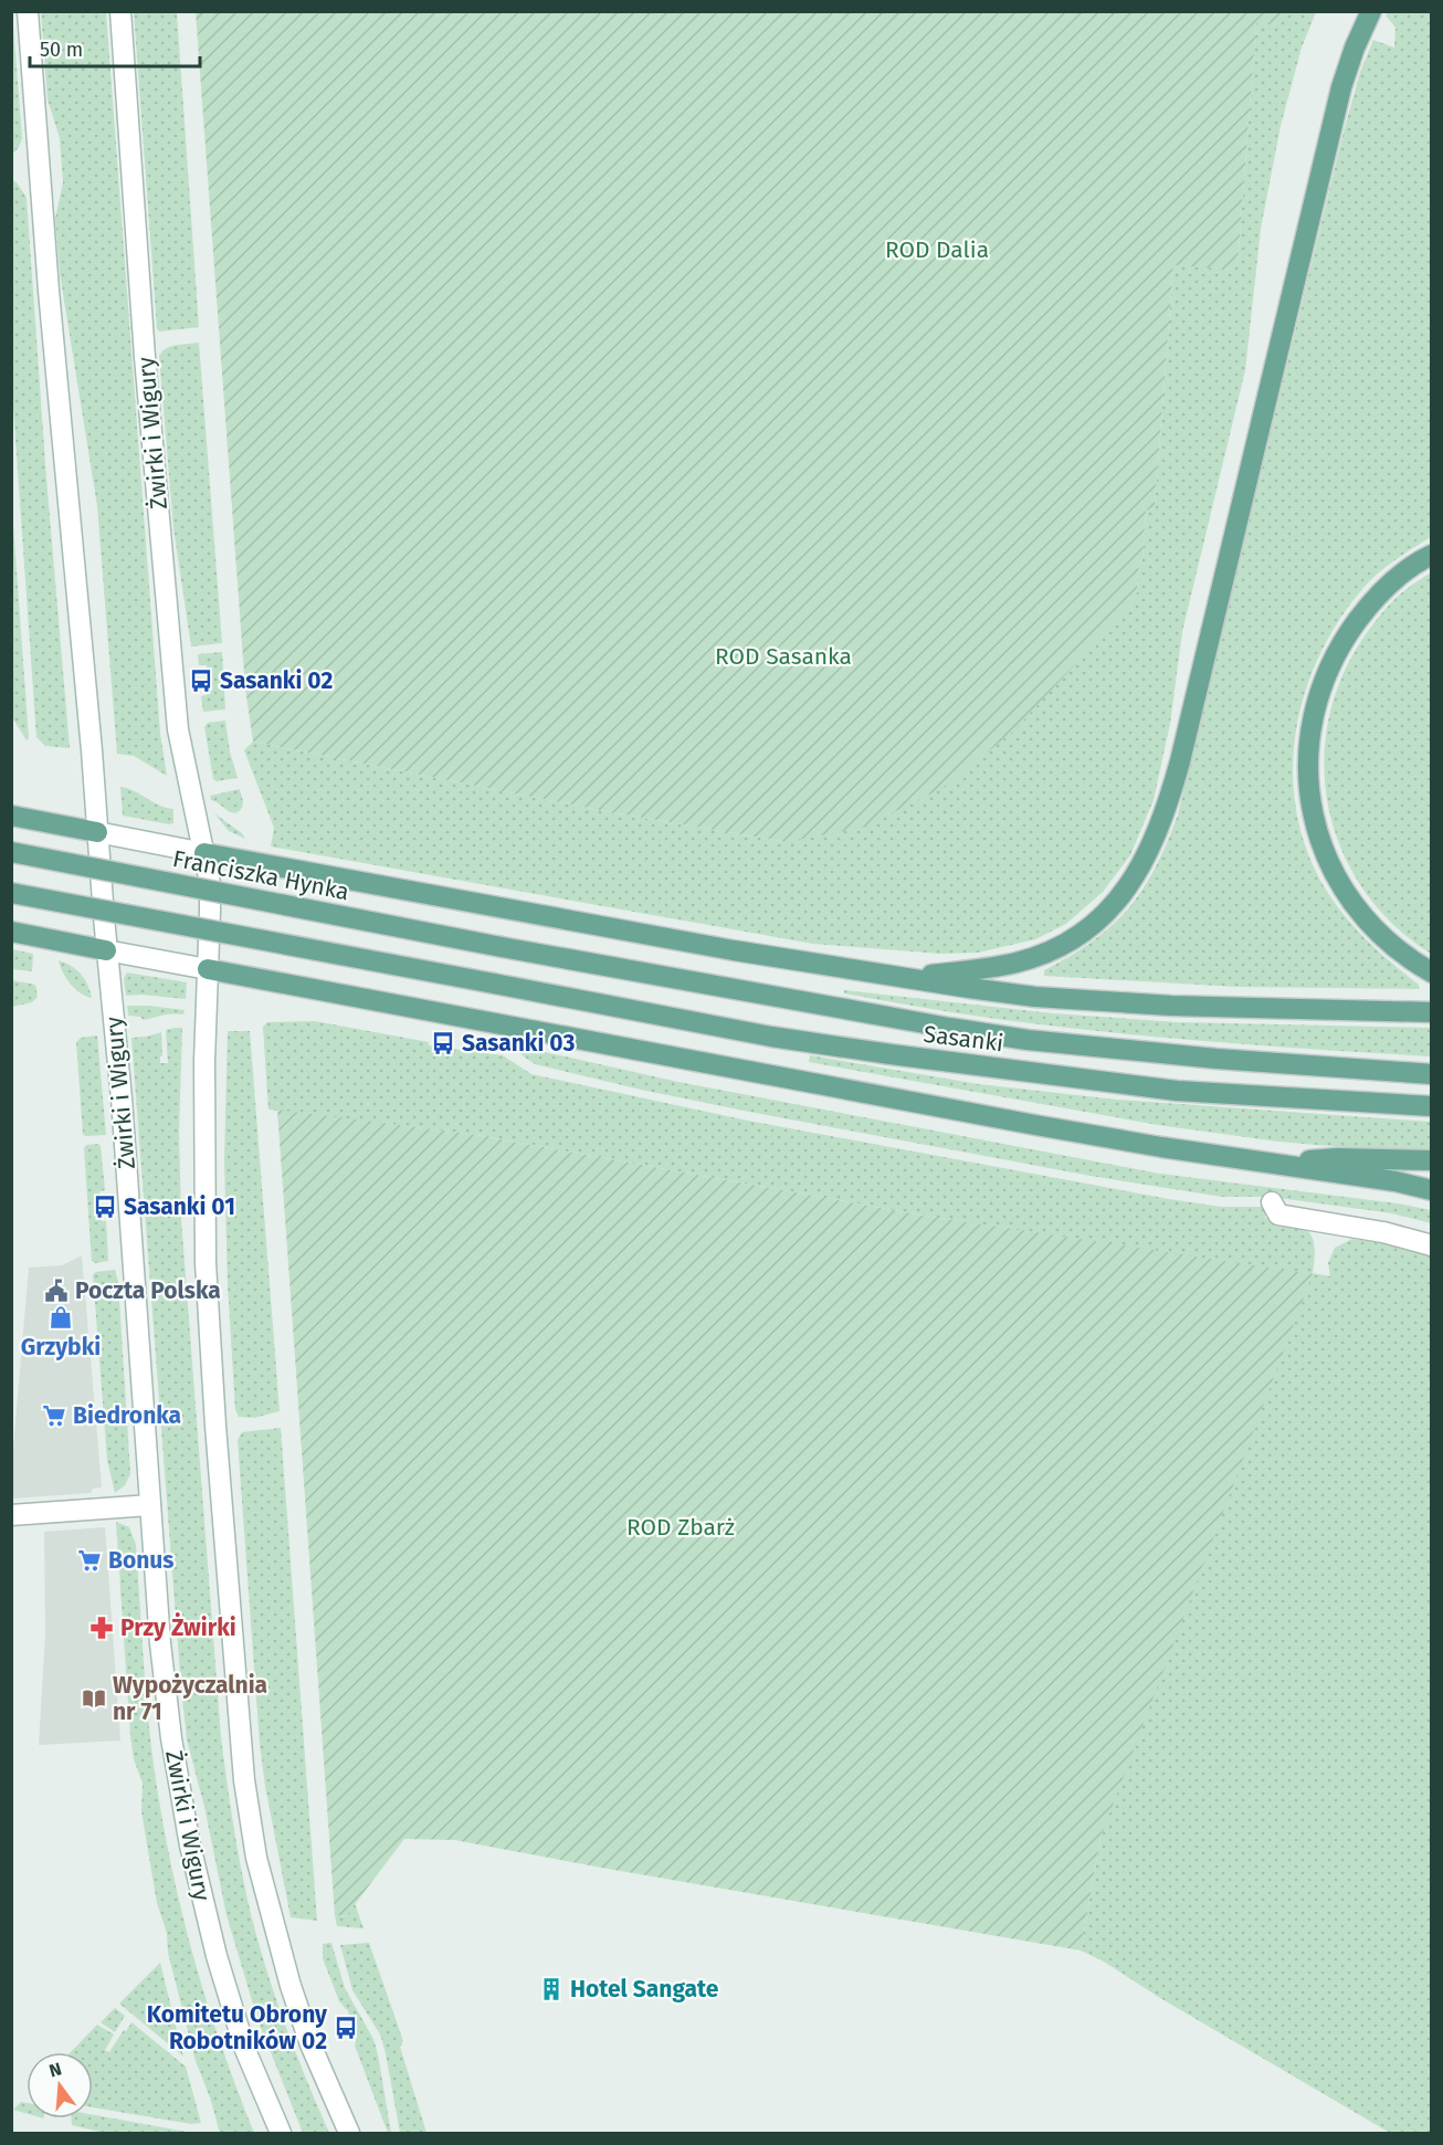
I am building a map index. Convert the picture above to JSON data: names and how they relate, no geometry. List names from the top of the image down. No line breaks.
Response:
{"streets":{"main road":["Żwirki i Wigury","Franciszka Hynka","Sasanki"]},"crossings":[["Franciszka Hynka","Sasanki"]],"parks":["ROD Dalia","ROD Sasanka","ROD Zbarż"],"places":{"bus stop":["Sasanki 02","Sasanki 03","Sasanki 01","Komitetu Obrony Robotników 02"],"public building":["Poczta Polska"],"shop":["Grzybki"],"supermarket":["Biedronka","Bonus"],"pharmacy":["Przy Żwirki"],"library":["Wypożyczalnia nr 71"],"building":["Hotel Sangate"]},"scale_bar":"50 m","north":"top"}
